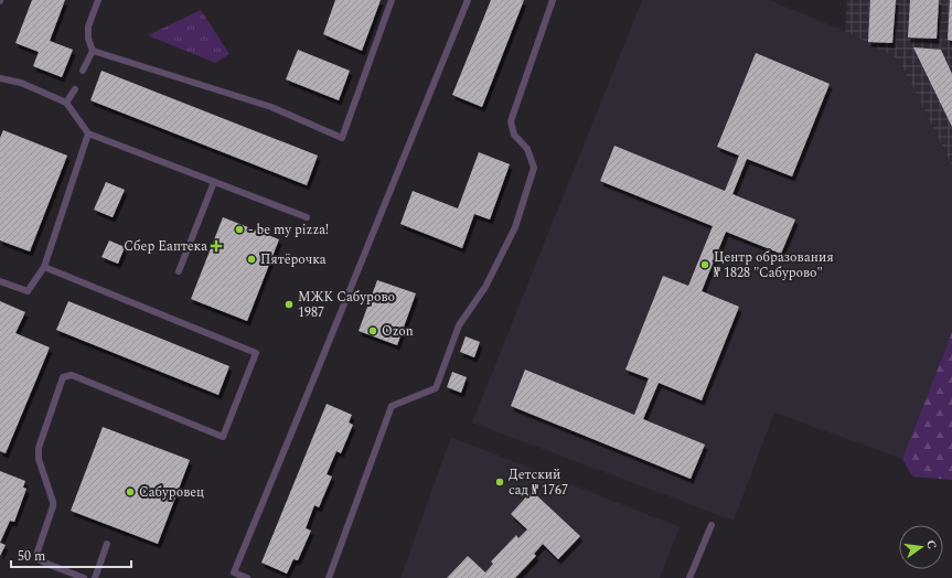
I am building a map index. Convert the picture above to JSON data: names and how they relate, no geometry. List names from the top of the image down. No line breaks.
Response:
{"places":{"other":["- be my pizza!","Пятёрочка","Центр образования № 1828 \"Сабурово\"","МЖК Сабурово 1987","Ozon","Детский сад № 1767","Сабуровец"],"health":["Сбер Еаптека"]},"scale_bar":"50 m","north":"right"}
